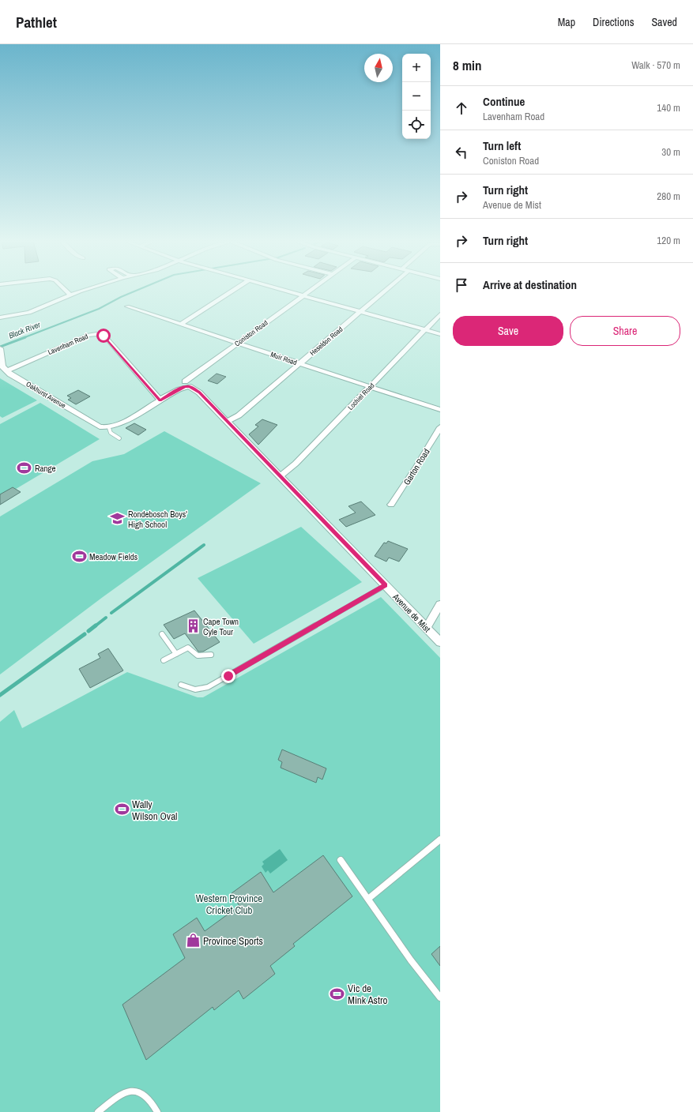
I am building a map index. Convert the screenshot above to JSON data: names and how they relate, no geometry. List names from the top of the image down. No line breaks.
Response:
{"streets":{"street":["Coniston Road","Heseldon Road","Lavenham Road","Muir Road","Oakhurst Avenue","Lochiel Road","Garton Road","Avenue de Mist"]},"crossings":[["Coniston Road","Muir Road"],["Coniston Road","Avenue de Mist"],["Heseldon Road","Muir Road"],["Heseldon Road","Avenue de Mist"],["Lavenham Road","Oakhurst Avenue"],["Muir Road","Lochiel Road"],["Lochiel Road","Avenue de Mist"]],"water":["Black River"],"parks":["Western Province Cricket Club"],"places":{"sports":["Range","Meadow Fields","Wally Wilson Oval","Vic de Mink Astro"],"school or university":["Rondebosch Boys' High School"],"building":["Cape Town Cyle Tour"],"shop":["Province Sports"]},"north":"top","page":{"header":"Pathlet","nav":["Map","Directions","Saved"],"heading":["8 min","Walk · 570 m"],"map_buttons":["+","−"],"list":[["Continue","Lavenham Road","140 m"],["Turn left","Coniston Road","30 m"],["Turn right","Avenue de Mist","280 m"],["Turn right","120 m"],"Arrive at destination"],"buttons":["Save","Share"]}}
